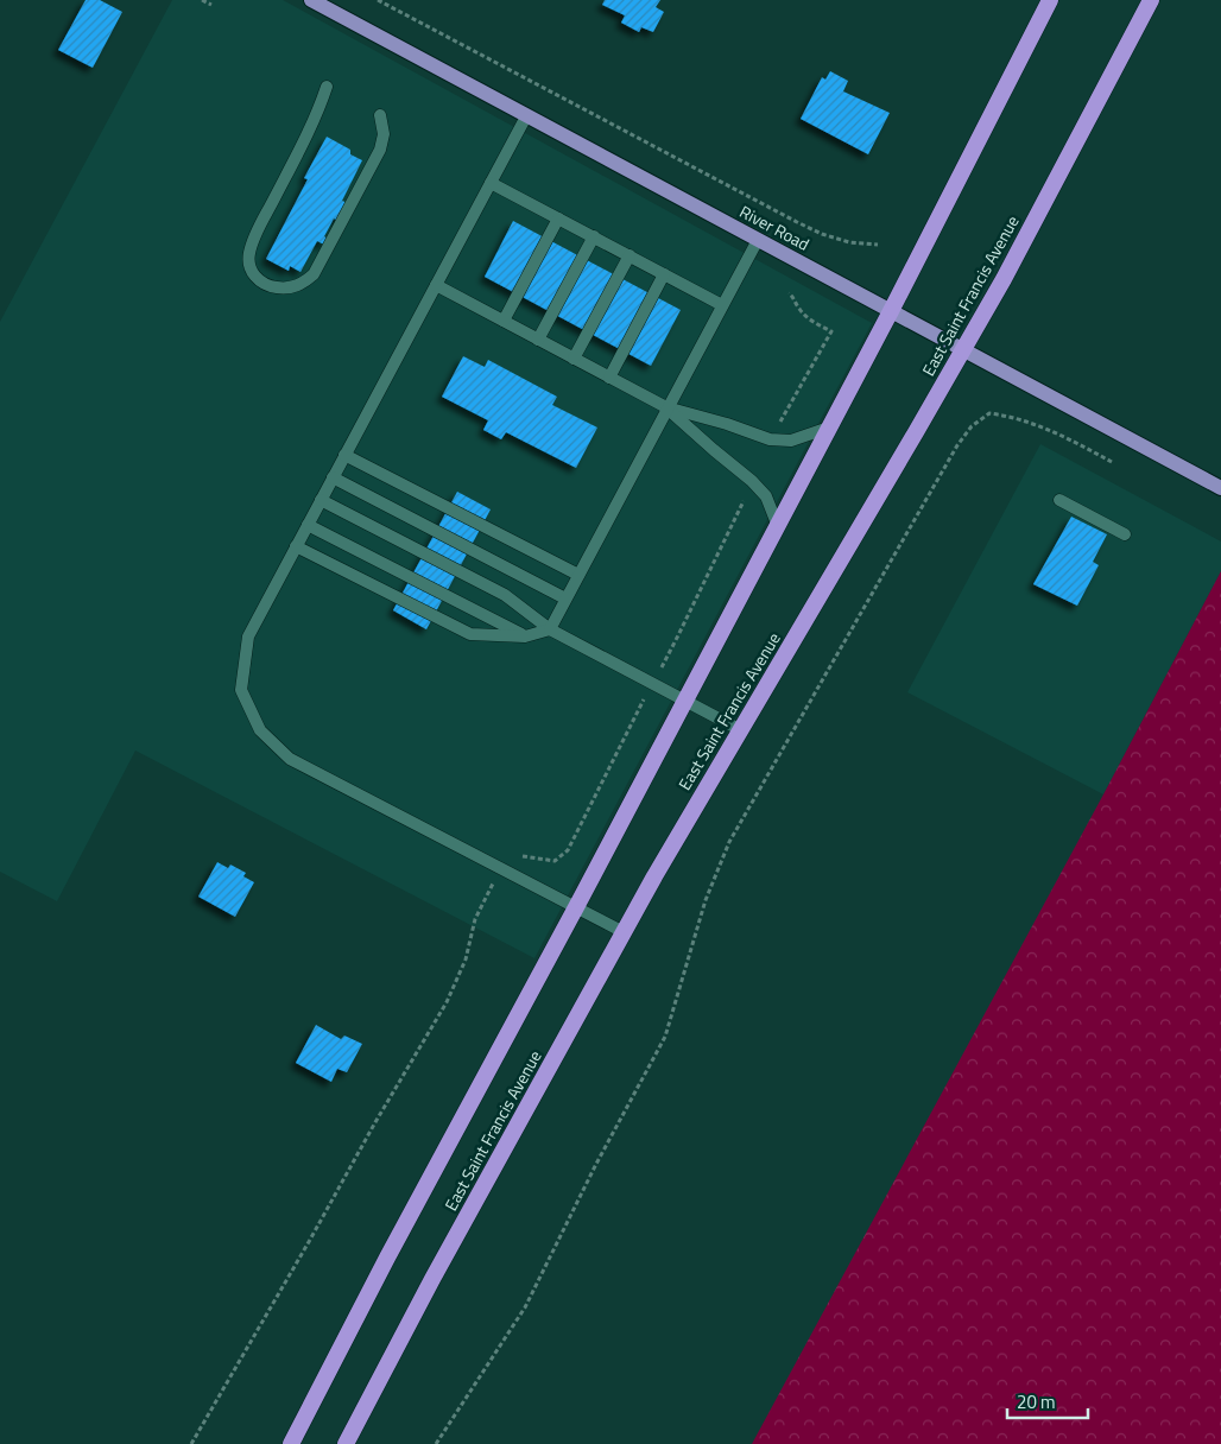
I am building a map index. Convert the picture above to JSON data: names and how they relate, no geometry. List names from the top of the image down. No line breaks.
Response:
{"streets":{"highway":["East Saint Francis Avenue"],"main road":["River Road"]},"crossings":[["River Road","East Saint Francis Avenue"]],"scale_bar":"20 m"}
